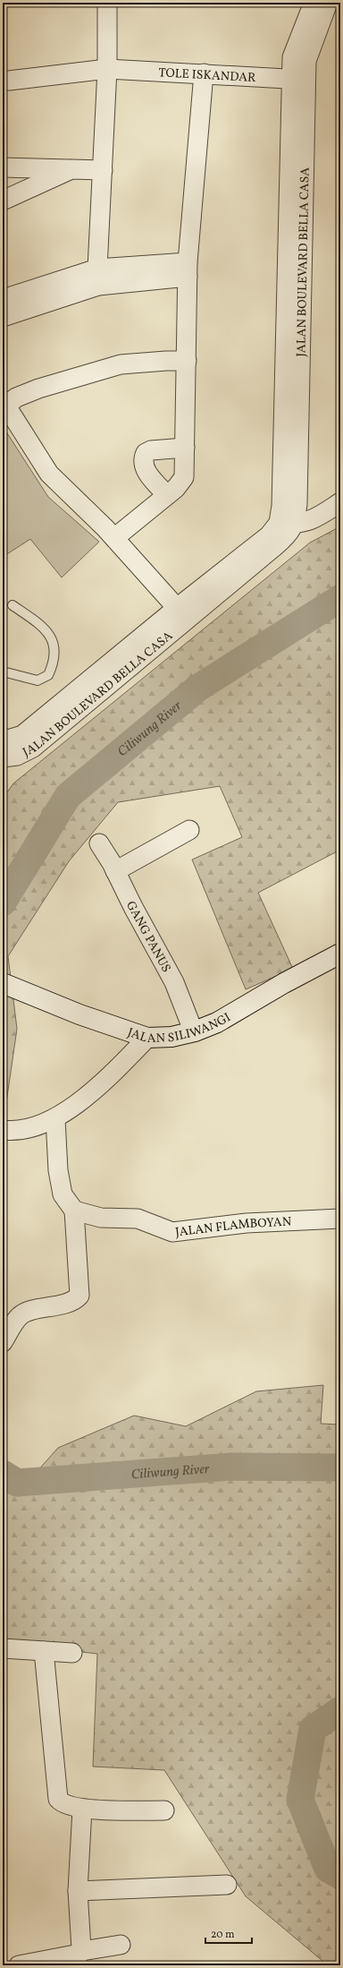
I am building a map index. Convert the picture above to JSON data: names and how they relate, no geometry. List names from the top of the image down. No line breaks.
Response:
{"streets":{"main road":["JALAN SILIWANGI"],"street":["TOLE ISKANDAR","JALAN BOULEVARD BELLA CASA","GANG PANUS","JALAN FLAMBOYAN"]},"crossings":[["TOLE ISKANDAR","JALAN BOULEVARD BELLA CASA"],["GANG PANUS","JALAN SILIWANGI"]],"water":["Ciliwung River"],"scale_bar":"20 m"}
